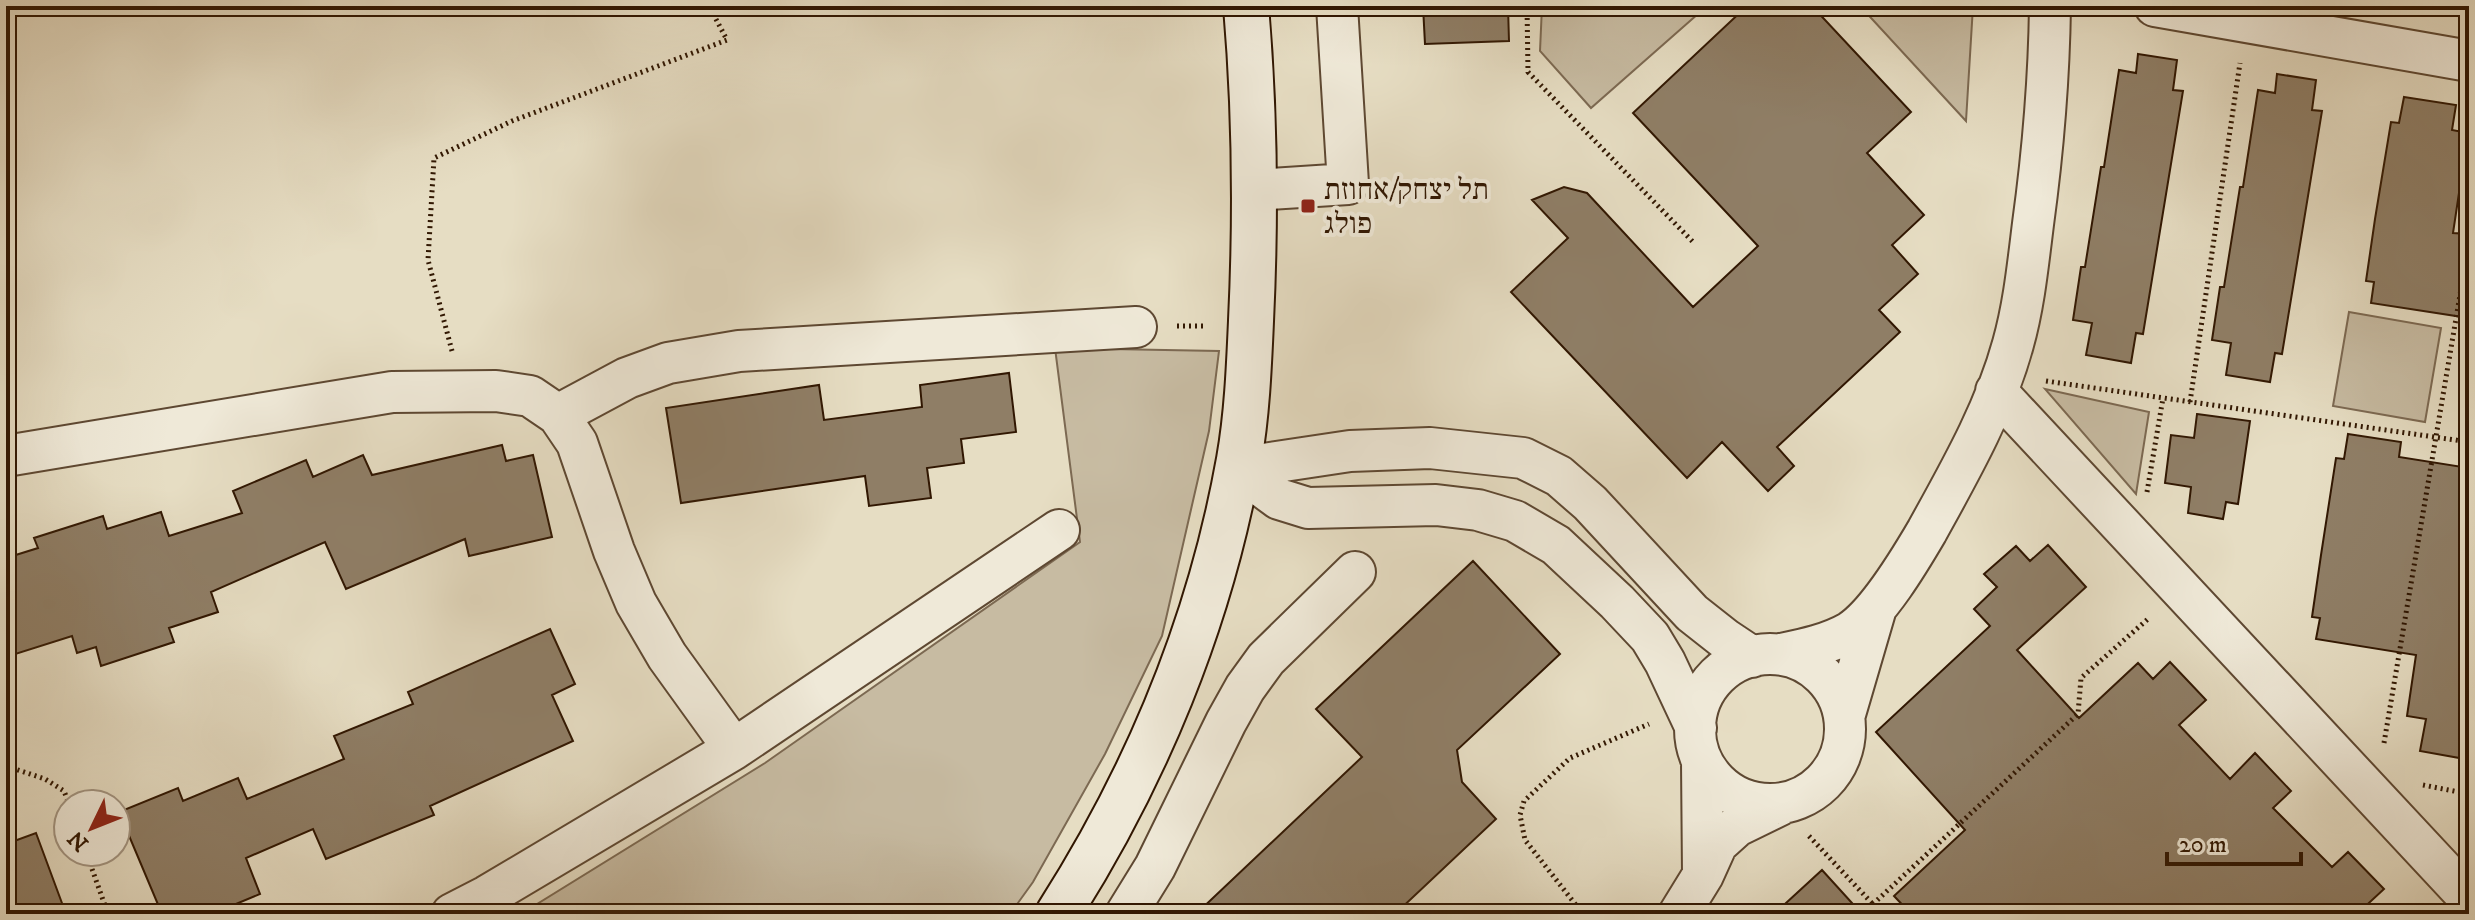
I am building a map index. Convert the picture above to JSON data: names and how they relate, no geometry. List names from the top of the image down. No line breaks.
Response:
{"places":{"transit":["תל יצחק/אחוזת פולג"]},"scale_bar":"20 m","north":"bottom left"}
